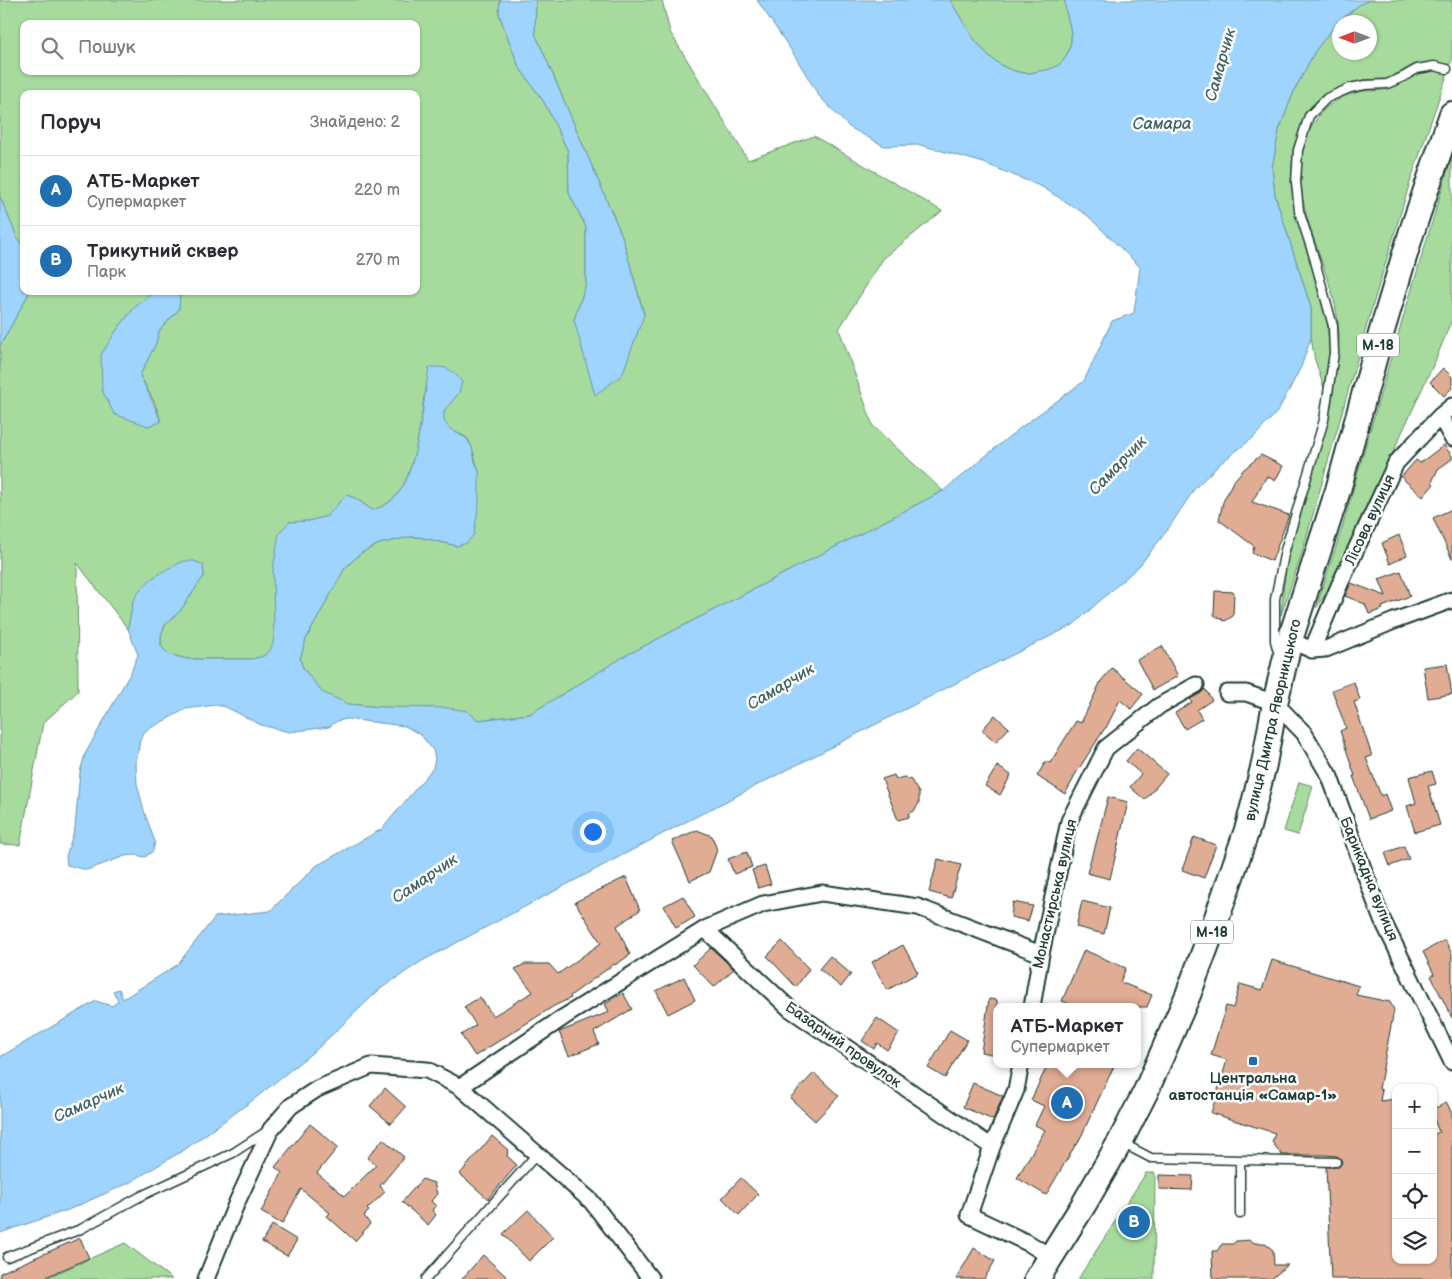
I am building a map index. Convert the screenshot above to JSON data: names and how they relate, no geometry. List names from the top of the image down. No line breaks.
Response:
{"streets":{"highway":["М-18","вулиця Дмитра Яворницького"],"street":["Лісова вулиця","Барикадна вулиця","Монастирська вулиця","Базарний провулок"]},"crossings":[["вулиця Дмитра Яворницького","Барикадна вулиця"]],"water":["Самарчик","Самара"],"places":{"transit":["Центральна автостанція «Самар-1»"]},"north":"left","page":{"search":"Пошук","heading":["Поруч","Знайдено: 2"],"list":[{"mark":"A","name":"АТБ-Маркет","note":"Супермаркет","value":"220 m"},{"mark":"B","name":"Трикутний сквер","note":"Парк","value":"270 m"}],"popup":["АТБ-Маркет","Супермаркет"],"map_buttons":["+","−"],"pins":["A","B"]}}
